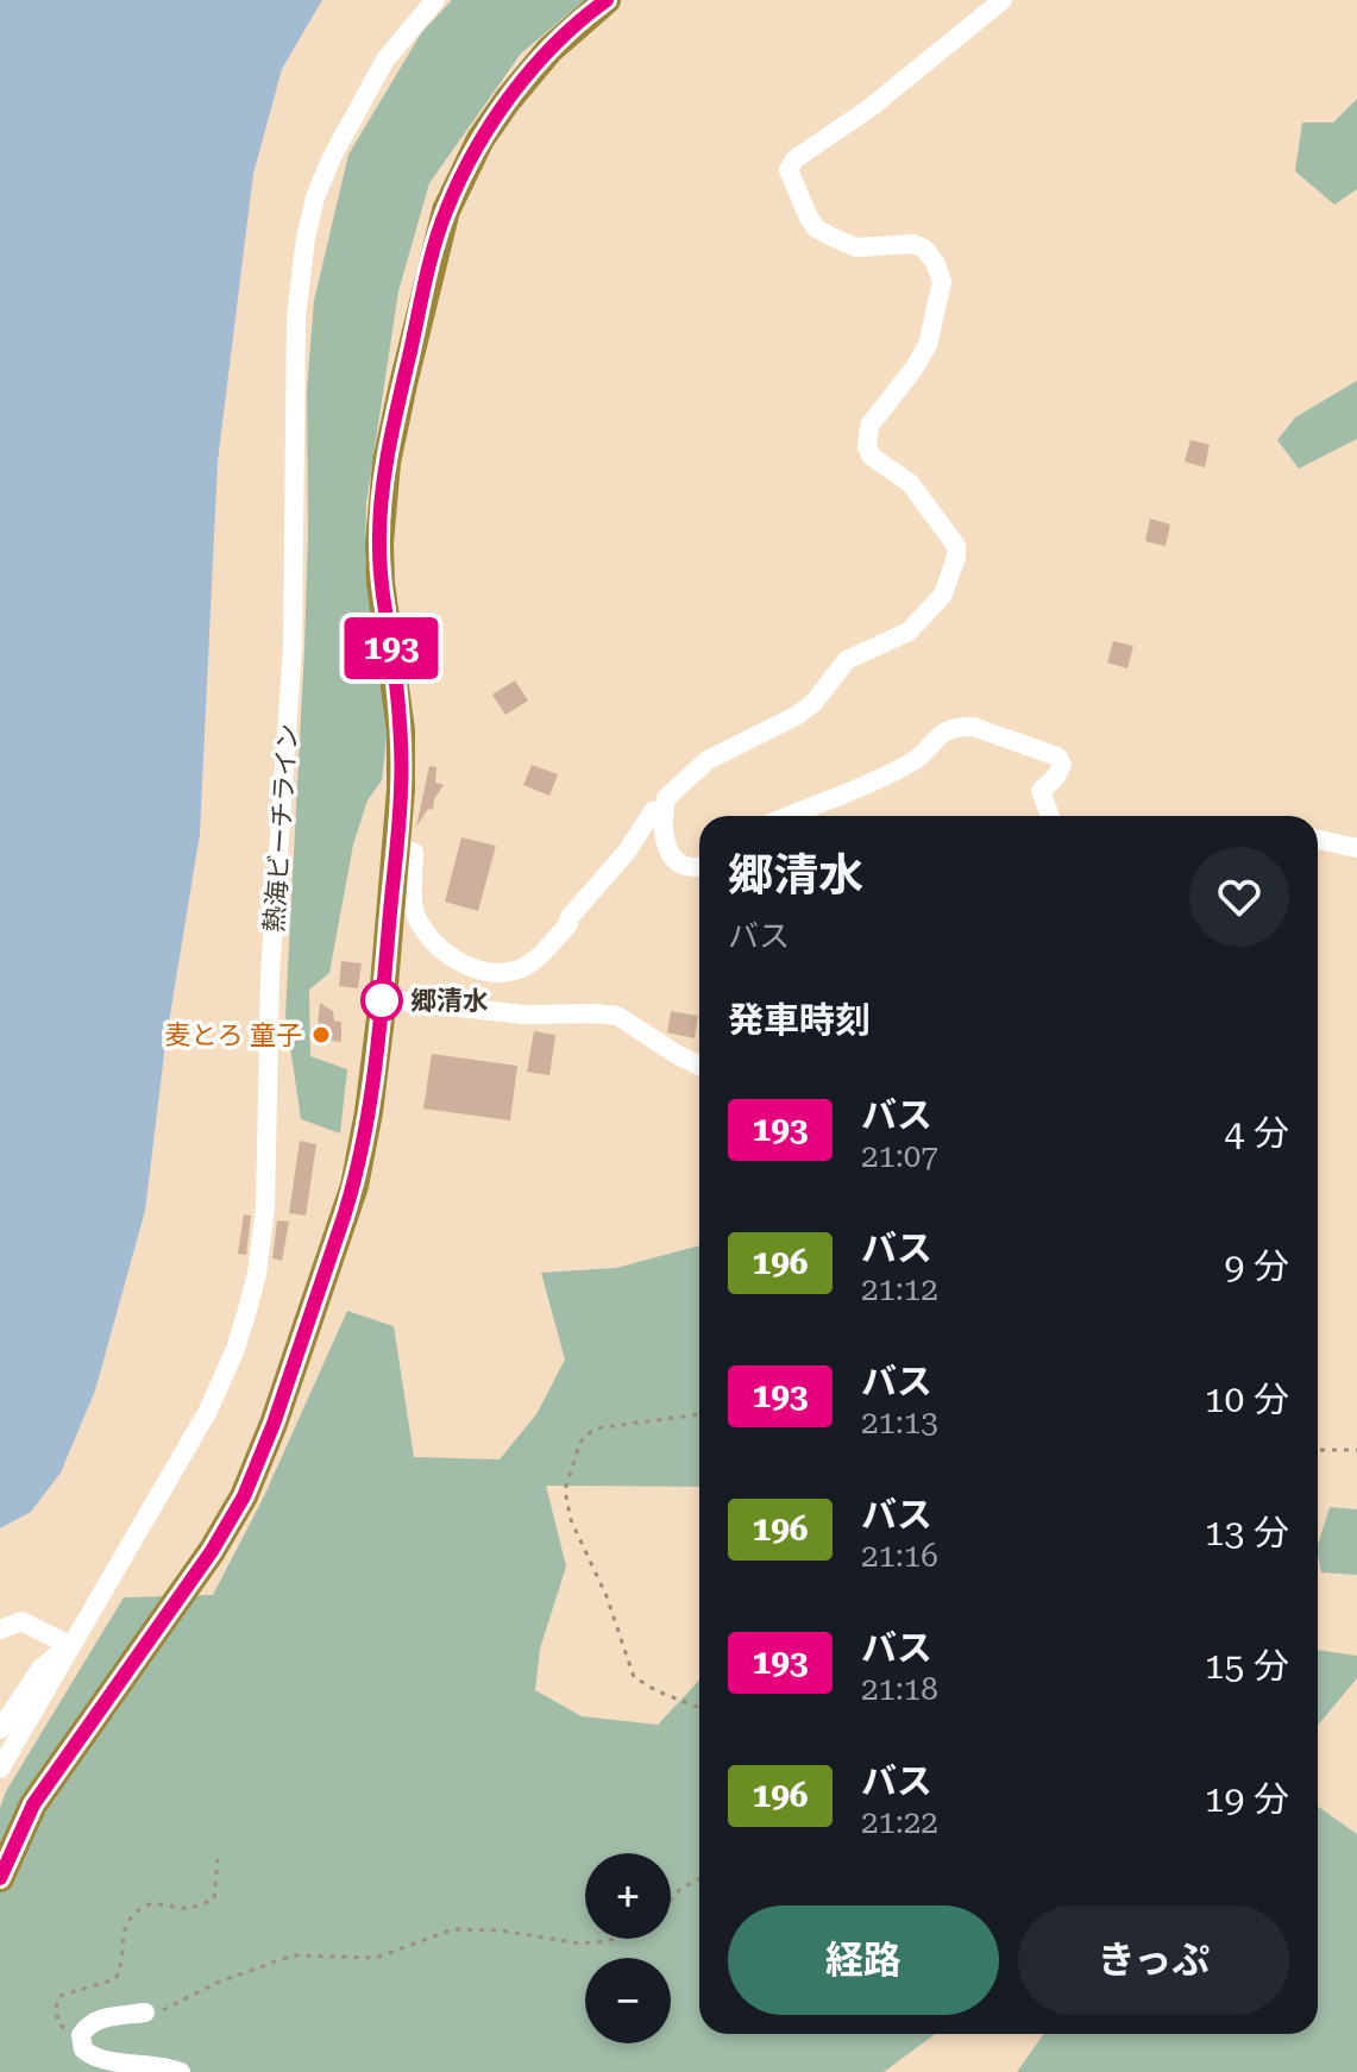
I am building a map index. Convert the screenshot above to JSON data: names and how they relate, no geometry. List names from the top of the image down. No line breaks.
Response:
{"streets":{"street":["熱海ビーチライン"]},"places":["郷清水","麦とろ 童子"],"lines":["bus line 193"],"page":{"on_map":"193","heading":[["郷清水","バス"],"発車時刻"],"list":[{"mark":"193","name":"バス","note":"21:07","value":"4 分"},{"mark":"196","name":"バス","note":"21:12","value":"9 分"},{"mark":"193","name":"バス","note":"21:13","value":"10 分"},{"mark":"196","name":"バス","note":"21:16","value":"13 分"},{"mark":"193","name":"バス","note":"21:18","value":"15 分"},{"mark":"196","name":"バス","note":"21:22","value":"19 分"}],"map_buttons":["+","−"],"buttons":["経路","きっぷ"]}}
